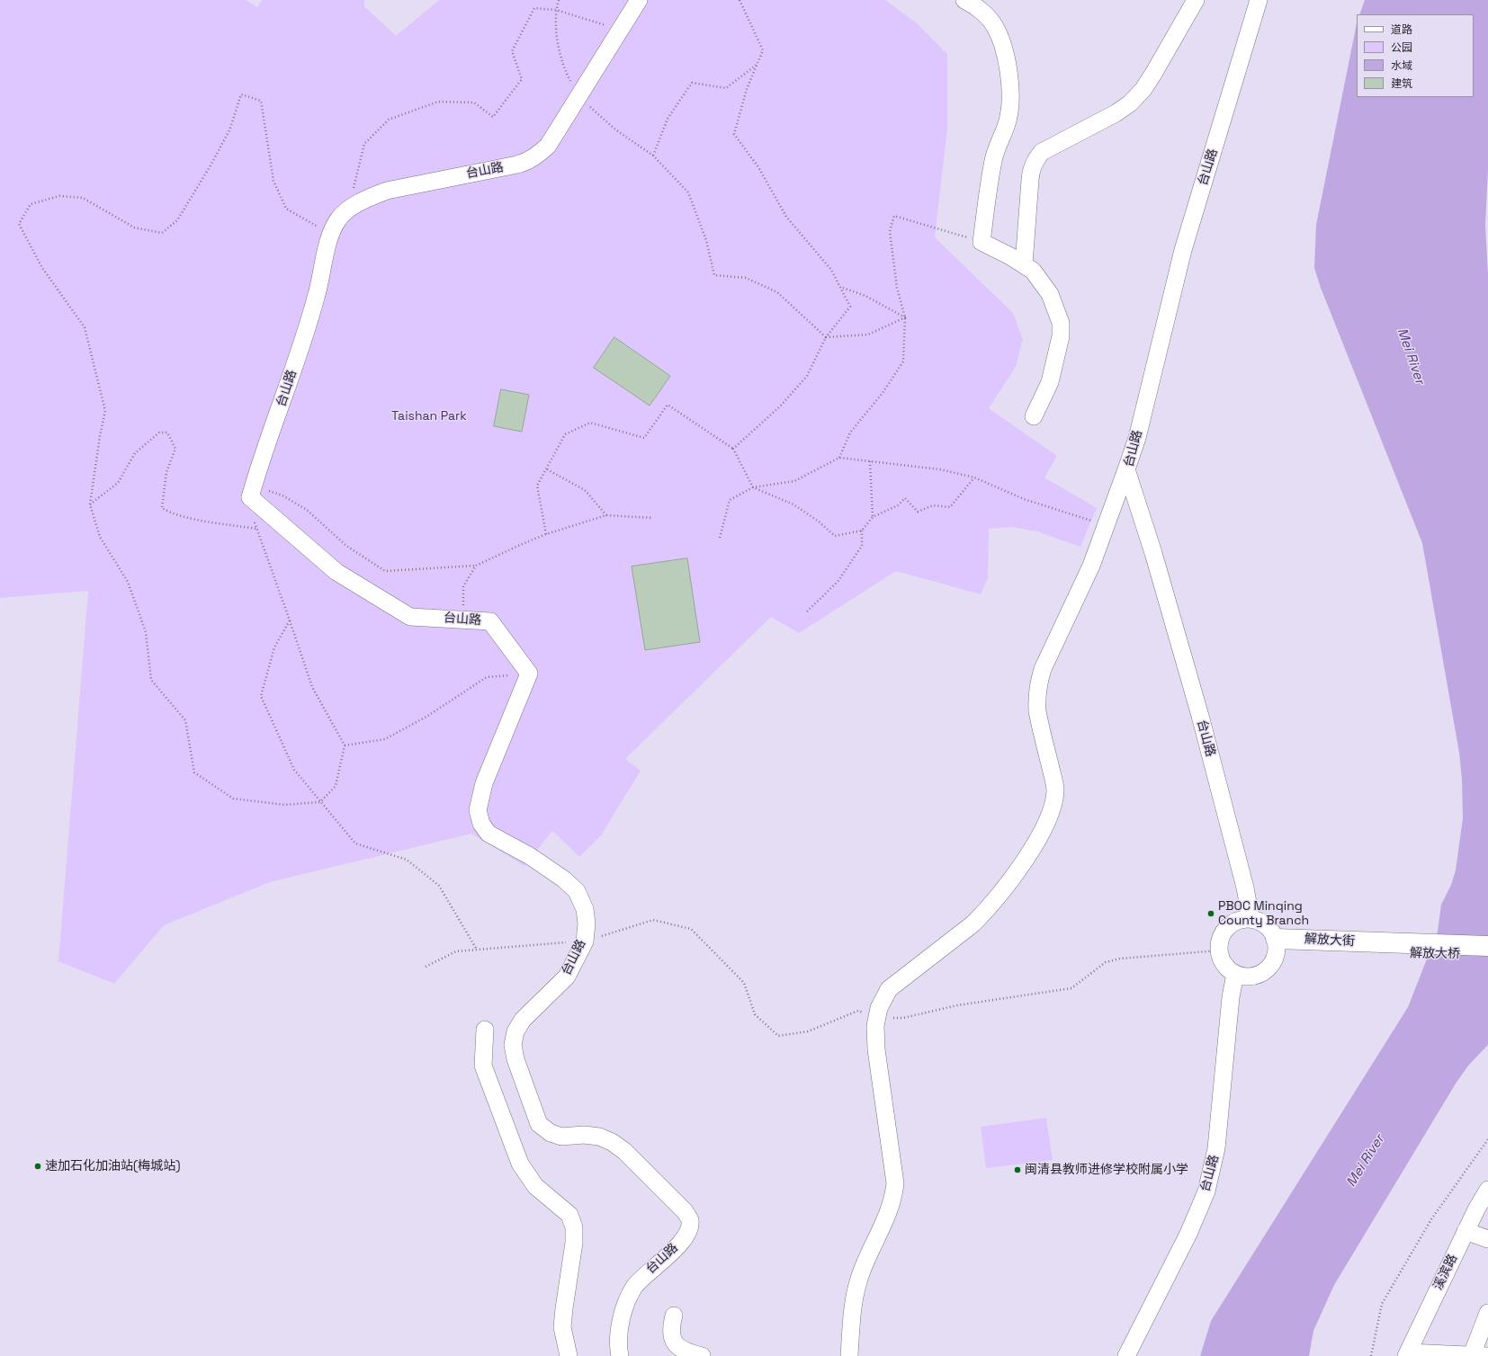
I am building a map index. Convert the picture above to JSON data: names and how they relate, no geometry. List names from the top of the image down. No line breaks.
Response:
{"streets":{"main road":["解放大街","解放大桥"],"street":["台山路","溪滨路"]},"crossings":[["台山路","解放大街"],["解放大街","解放大桥"]],"water":["Mei River"],"parks":["Taishan Park"],"places":["PBOC Minqing County Branch","速加石化加油站(梅城站)","闽清县教师进修学校附属小学"],"legend":["道路","公园","水域","建筑"]}
